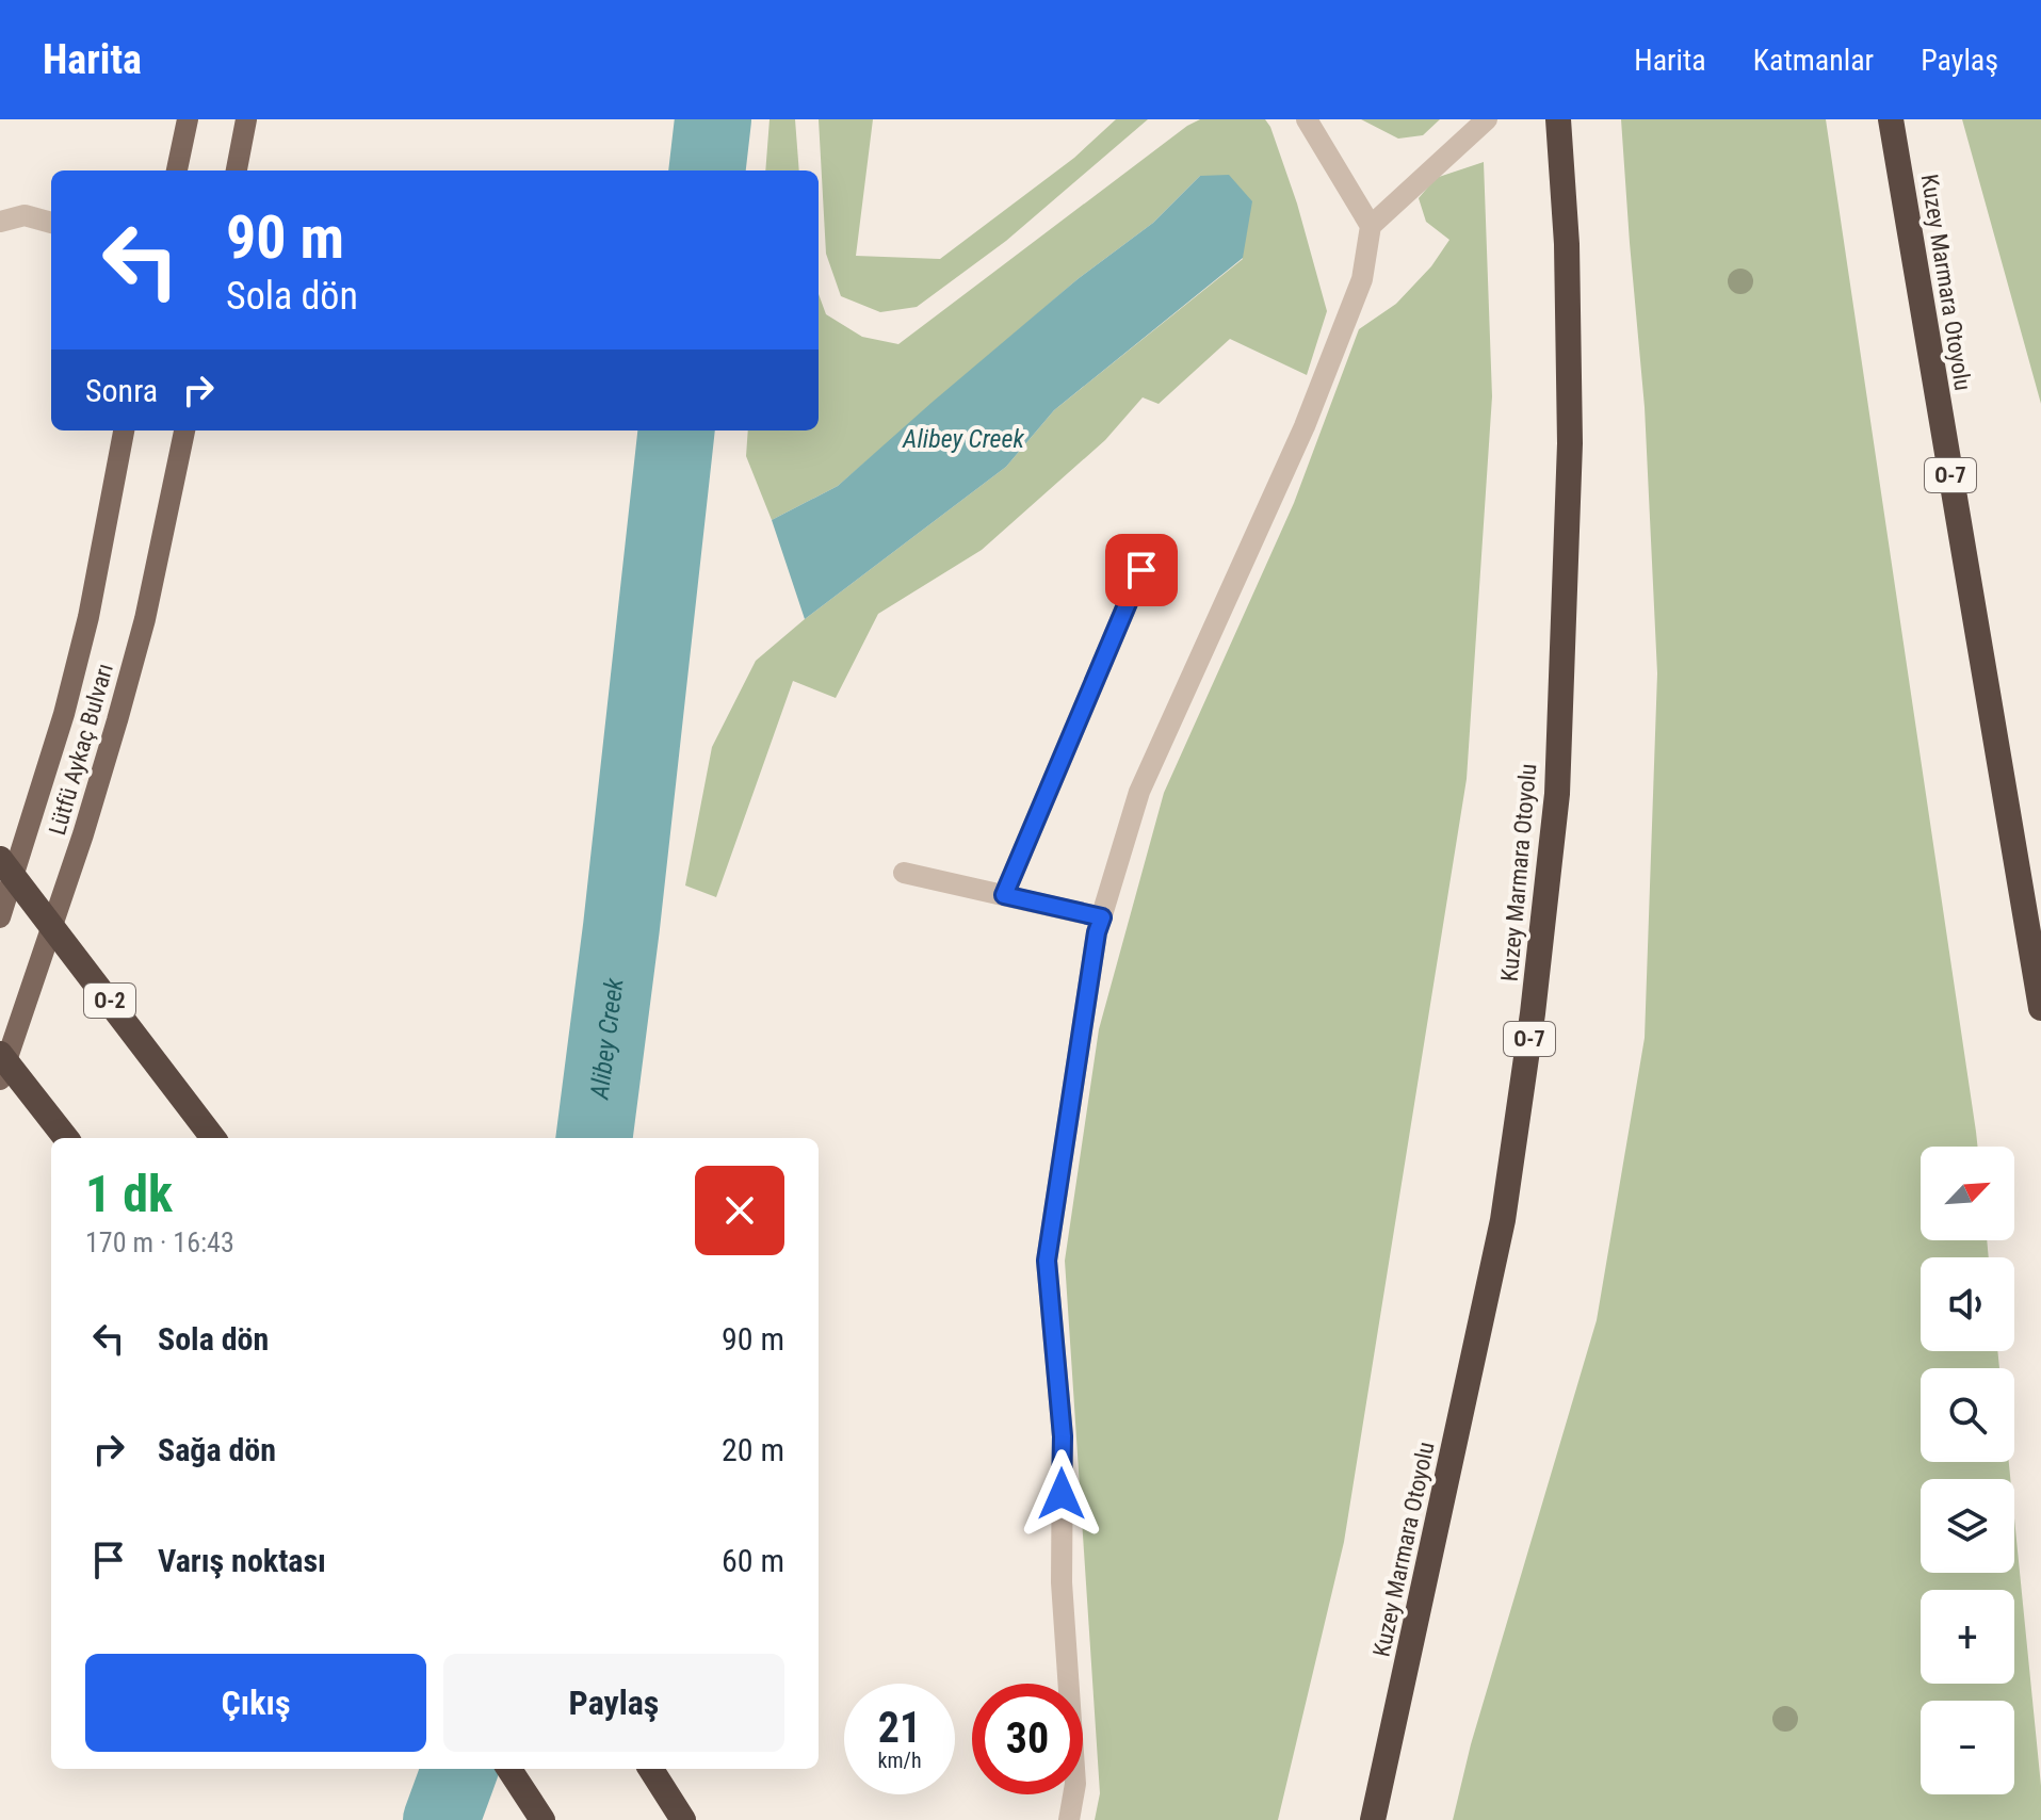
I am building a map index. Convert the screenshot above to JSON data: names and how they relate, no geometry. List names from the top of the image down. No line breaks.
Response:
{"streets":{"highway":["Kuzey Marmara Otoyolu","O-7","O-2"],"main road":["Lütfü Aykaç Bulvarı"]},"water":["Alibey Creek"],"north":"top right","page":{"header":"Harita","nav":["Harita","Katmanlar","Paylaş"],"turn":["90 m","Sola dön"],"then":"Sonra","heading":["1 dk","170 m · 16:43"],"map_buttons":["+","−"],"list":[{"name":"Sola dön","value":"90 m"},{"name":"Sağa dön","value":"20 m"},{"name":"Varış noktası","value":"60 m"}],"buttons":["Çıkış","Paylaş"],"speed":"21 km/h","limit":"30"}}
